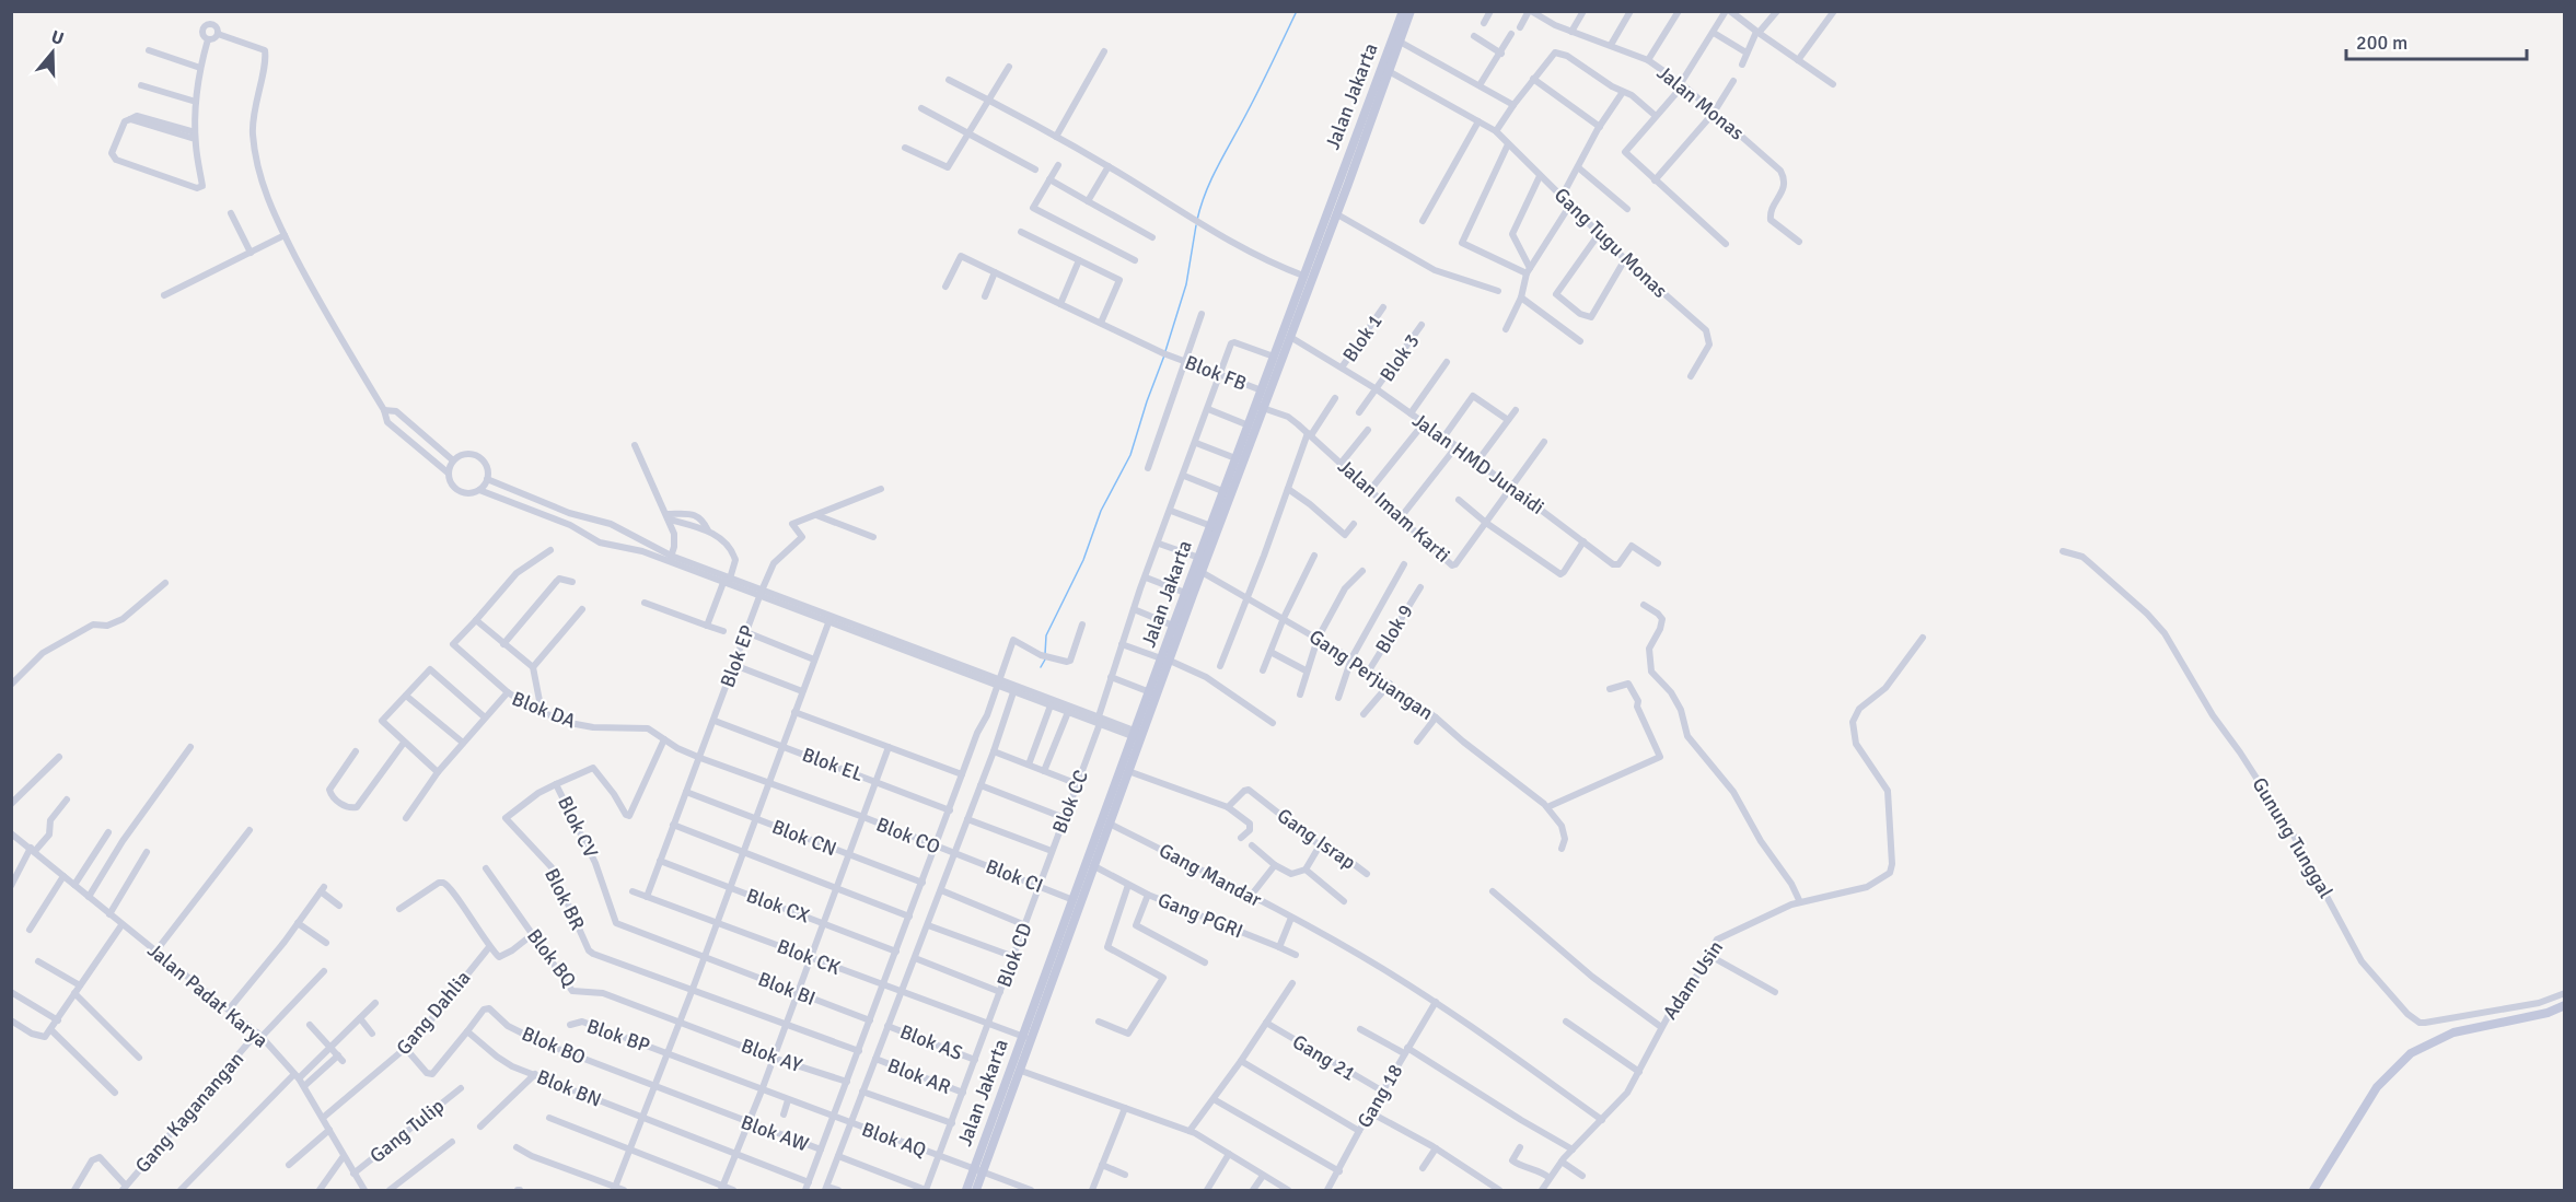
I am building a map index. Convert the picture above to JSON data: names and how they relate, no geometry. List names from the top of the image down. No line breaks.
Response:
{"streets":{"main road":["Jalan Jakarta"],"street":["Jalan Monas","Gang Tugu Monas","Blok 1","Blok 3","Blok FB","Jalan HMD Junaidi","Jalan Imam Karti","Blok 9","Blok EP","Gang Perjuangan","Blok DA","Blok EL","Blok CC","Blok CV","Blok CO","Blok CN","Gunung Tunggal","Gang Israp","Gang Mandar","Blok CI","Blok BR","Blok CX","Gang PGRI","Blok CD","Blok CK","Blok BQ","Adam Usin","Blok BI","Jalan Padat Karya","Gang Dahlia","Blok BP","Blok AS","Blok BO","Blok AY","Gang 21","Blok AR","Blok BN","Gang 18","Gang Kaganangan","Gang Tulip","Blok AW","Blok AQ"]},"crossings":[["Jalan Jakarta","Gang Tugu Monas"],["Jalan Jakarta","Blok FB"],["Jalan Jakarta","Jalan HMD Junaidi"],["Jalan Jakarta","Jalan Imam Karti"],["Jalan Jakarta","Gang Perjuangan"],["Jalan Jakarta","Blok CC"],["Jalan Jakarta","Gang Mandar"],["Jalan Jakarta","Blok CI"],["Jalan Jakarta","Gang PGRI"],["Jalan Jakarta","Blok AQ"],["Blok 1","Jalan HMD Junaidi"],["Blok 3","Jalan HMD Junaidi"],["Blok FB","Blok CC"],["Jalan HMD Junaidi","Jalan Imam Karti"],["Blok 9","Gang Perjuangan"],["Blok EP","Blok DA"],["Blok EP","Blok EL"],["Blok EP","Blok CN"],["Blok EP","Blok CX"],["Blok EP","Blok CK"],["Blok DA","Blok CV"],["Blok DA","Blok CO"],["Blok CC","Blok CI"],["Blok CC","Blok CD"],["Blok CV","Blok BR"],["Blok CV","Blok BI"],["Blok CO","Blok CI"],["Gang Mandar","Adam Usin"],["Gang Mandar","Gang 18"],["Blok CI","Blok CD"],["Blok CD","Blok AS"],["Blok CD","Blok AR"],["Blok CD","Blok AQ"],["Blok BQ","Blok AY"],["Jalan Padat Karya","Gang Dahlia"],["Jalan Padat Karya","Gang Kaganangan"],["Jalan Padat Karya","Gang Tulip"],["Blok BP","Blok AQ"],["Blok BO","Blok BN"],["Blok BO","Blok AW"],["Gang 21","Gang 18"]],"scale_bar":"200 m","north":"top"}
